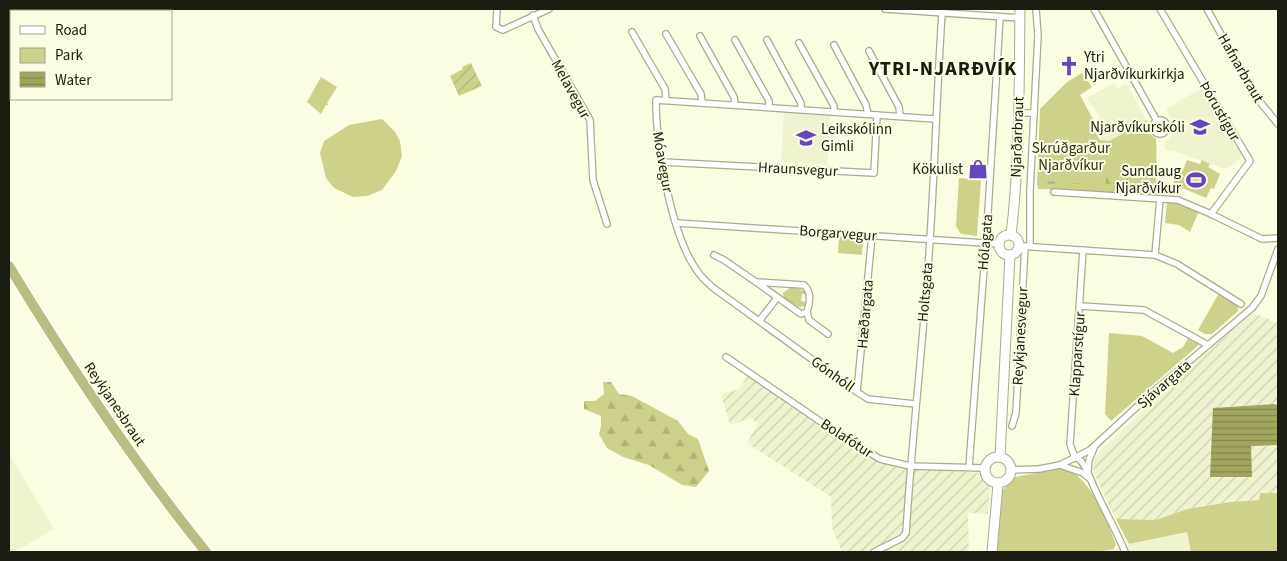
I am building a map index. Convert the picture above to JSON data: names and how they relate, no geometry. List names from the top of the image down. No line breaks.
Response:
{"streets":{"highway":["Reykjanesbraut"],"main road":["Njarðarbraut"],"street":["Hafnarbraut","Melavegur","Þórustígur","Móavegur","Hraunsvegur","Borgarvegur","Hólagata","Holtsgata","Hæðargata","Reykjanesvegur","Klapparstígur","Gónhóll","Sjávargata","Bolafótur"]},"crossings":[["Móavegur","Hraunsvegur"],["Móavegur","Borgarvegur"],["Móavegur","Gónhóll"],["Borgarvegur","Hólagata"],["Borgarvegur","Holtsgata"],["Borgarvegur","Hæðargata"],["Borgarvegur","Gónhóll"],["Hólagata","Bolafótur"],["Holtsgata","Gónhóll"],["Holtsgata","Bolafótur"],["Hæðargata","Gónhóll"],["Klapparstígur","Sjávargata"],["Sjávargata","Bolafótur"]],"districts":["YTRI-NJARÐVÍK"],"parks":["Skrúðgarður Njarðvíkur"],"places":{"church":["Ytri Njarðvíkurkirkja"],"school or university":["Njarðvíkurskóli","Leikskólinn Gimli"],"shop":["Kökulist"],"sports":["Sundlaug Njarðvíkur"]},"legend":["Road","Park","Water"]}
